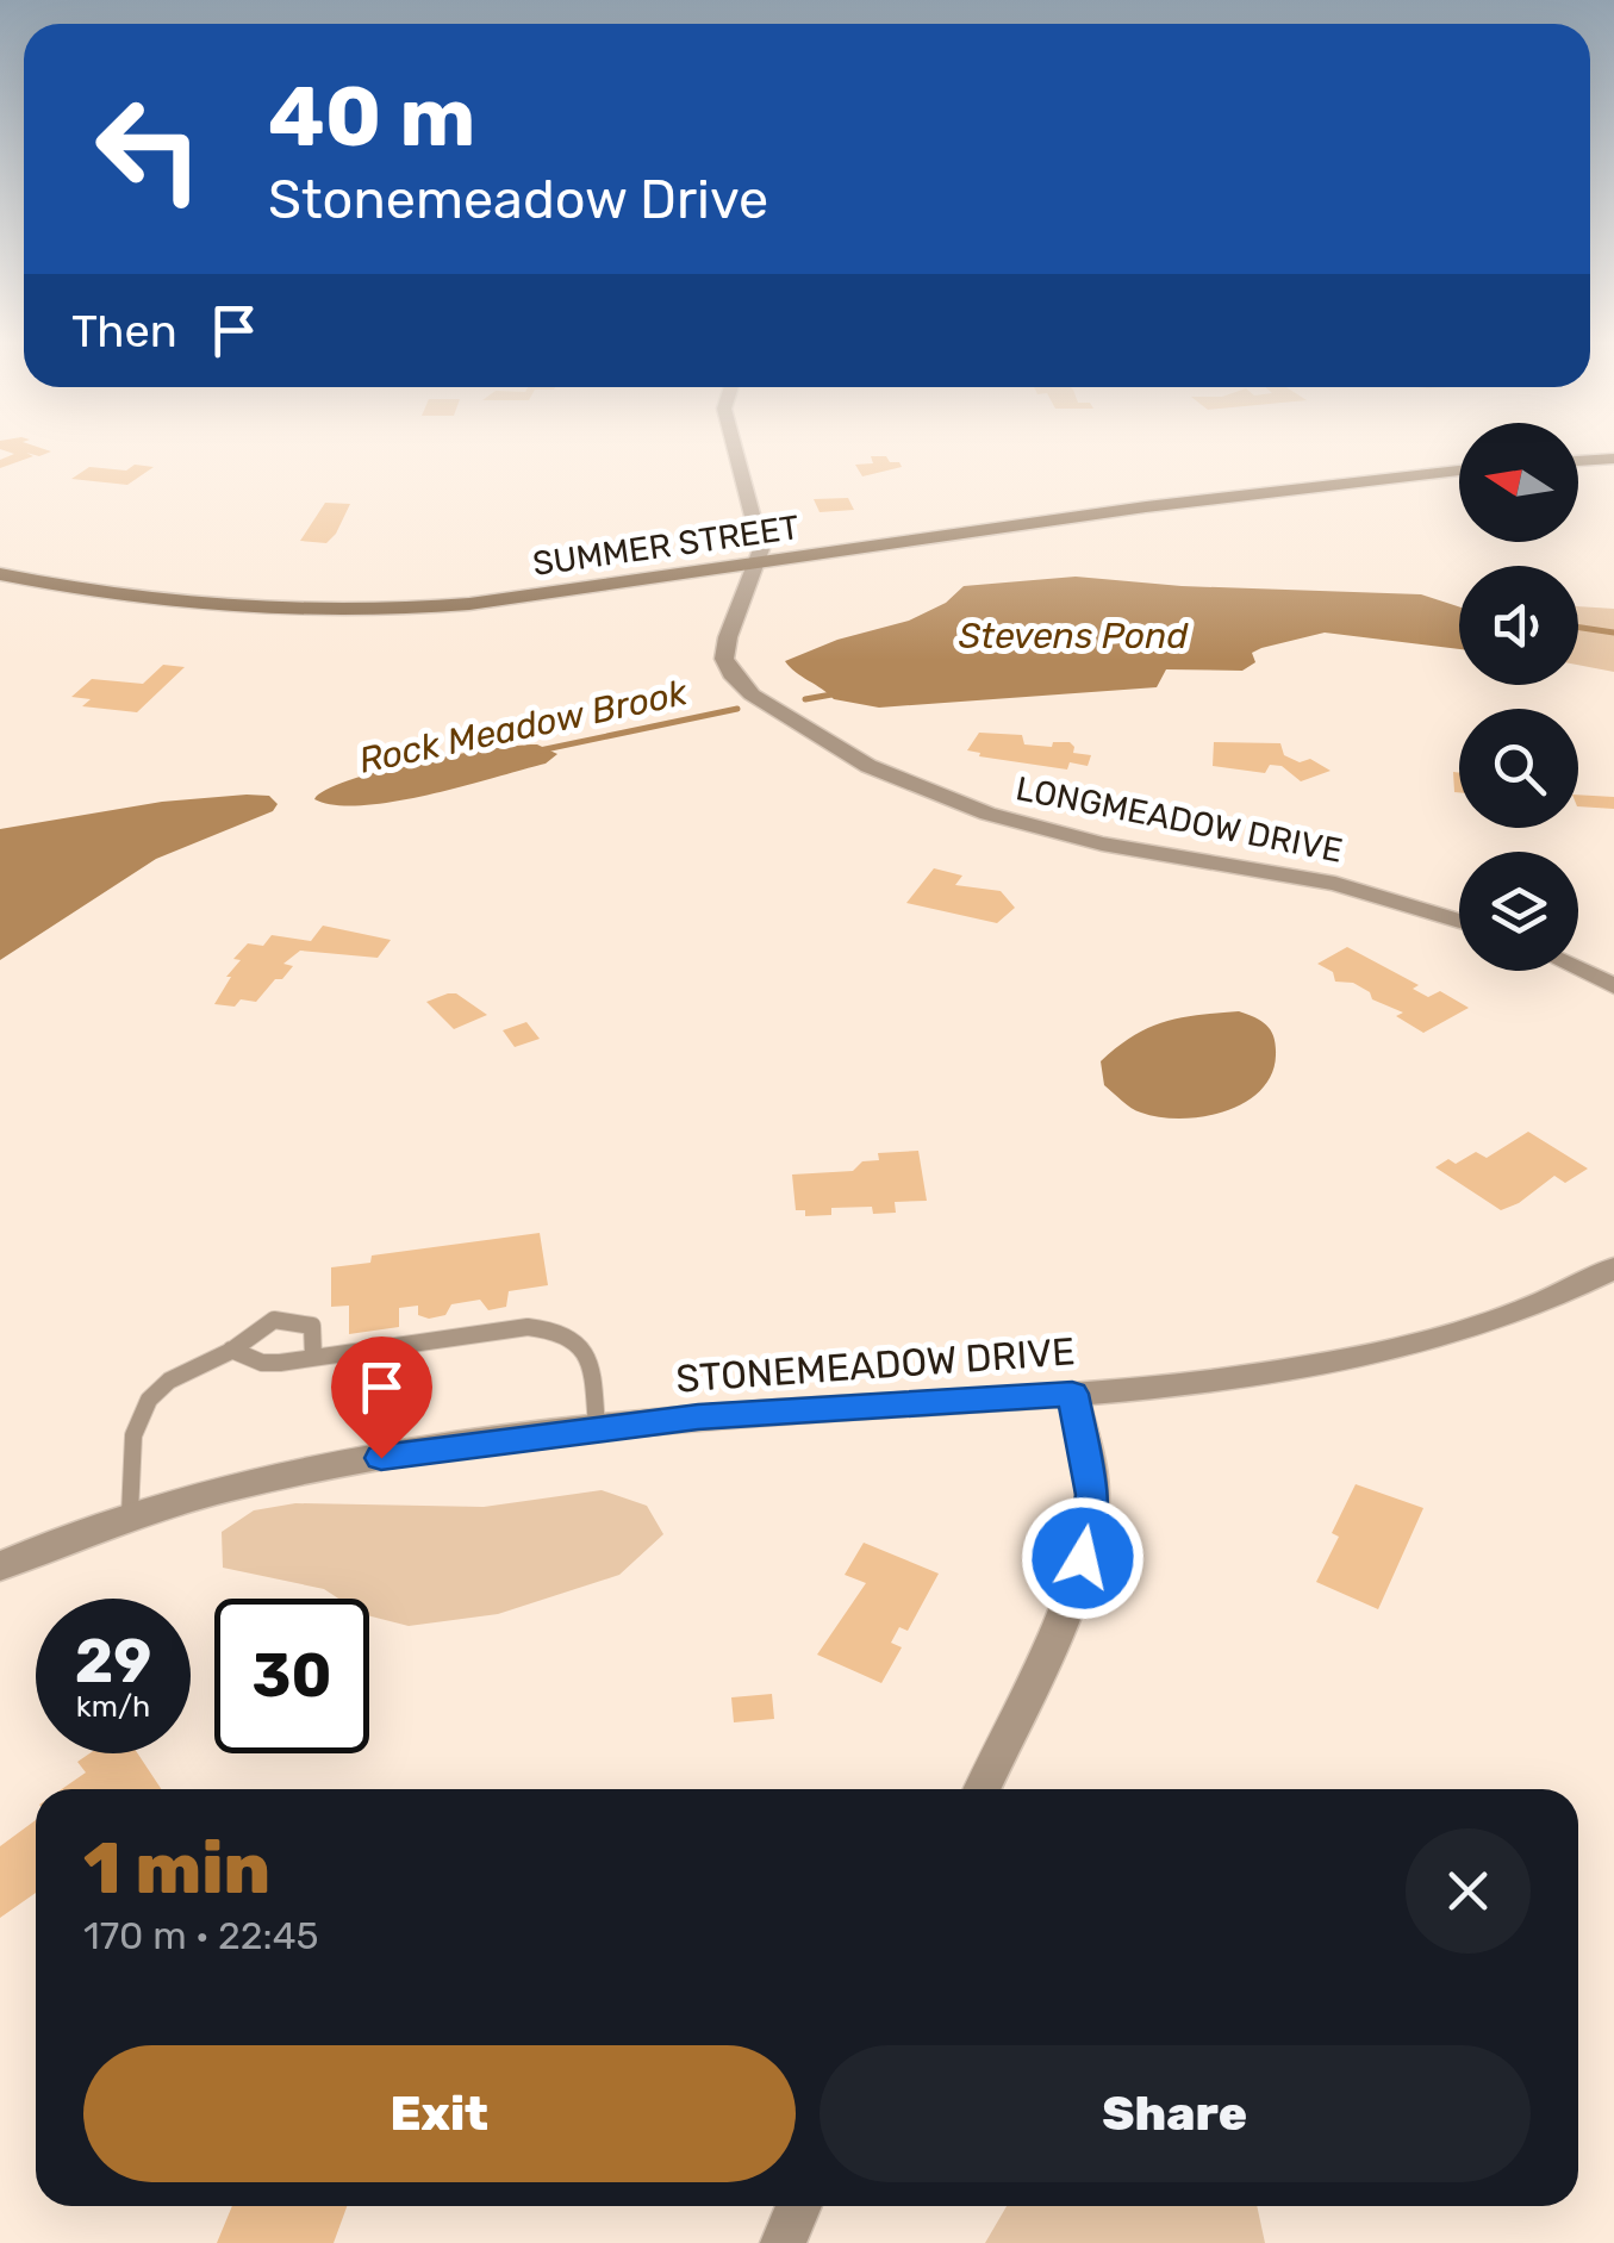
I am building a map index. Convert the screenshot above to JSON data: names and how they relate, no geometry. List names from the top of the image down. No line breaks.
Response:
{"streets":{"main road":["SUMMER STREET"],"street":["LONGMEADOW DRIVE","STONEMEADOW DRIVE"]},"crossings":[["SUMMER STREET","LONGMEADOW DRIVE"]],"water":["Stevens Pond","Rock Meadow Brook"],"north":"left","page":{"turn":["40 m","Stonemeadow Drive"],"then":"Then","speed":"29 km/h","limit":"30","heading":["1 min","170 m · 22:45"],"buttons":["Exit","Share"]}}
